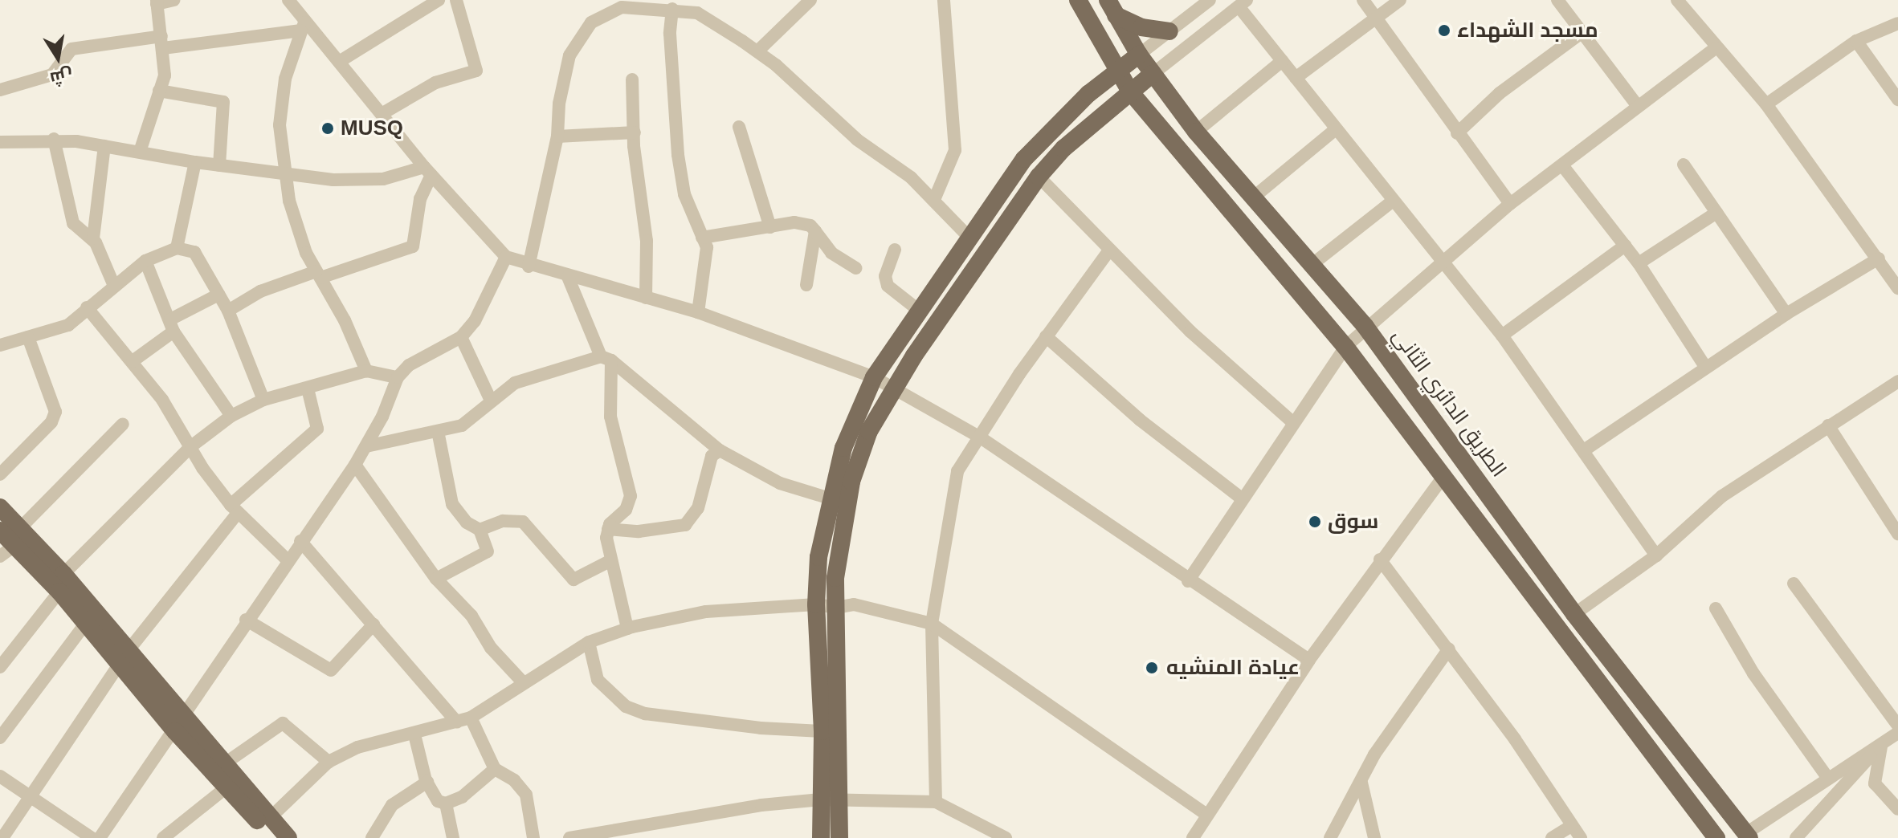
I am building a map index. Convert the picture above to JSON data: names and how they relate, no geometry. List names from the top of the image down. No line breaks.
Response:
{"streets":{"main road":["الطريق الدائري الثاني"]},"places":["مسجد الشهداء","MUSQ","سوق","عيادة المنشيه"],"north":"bottom"}
